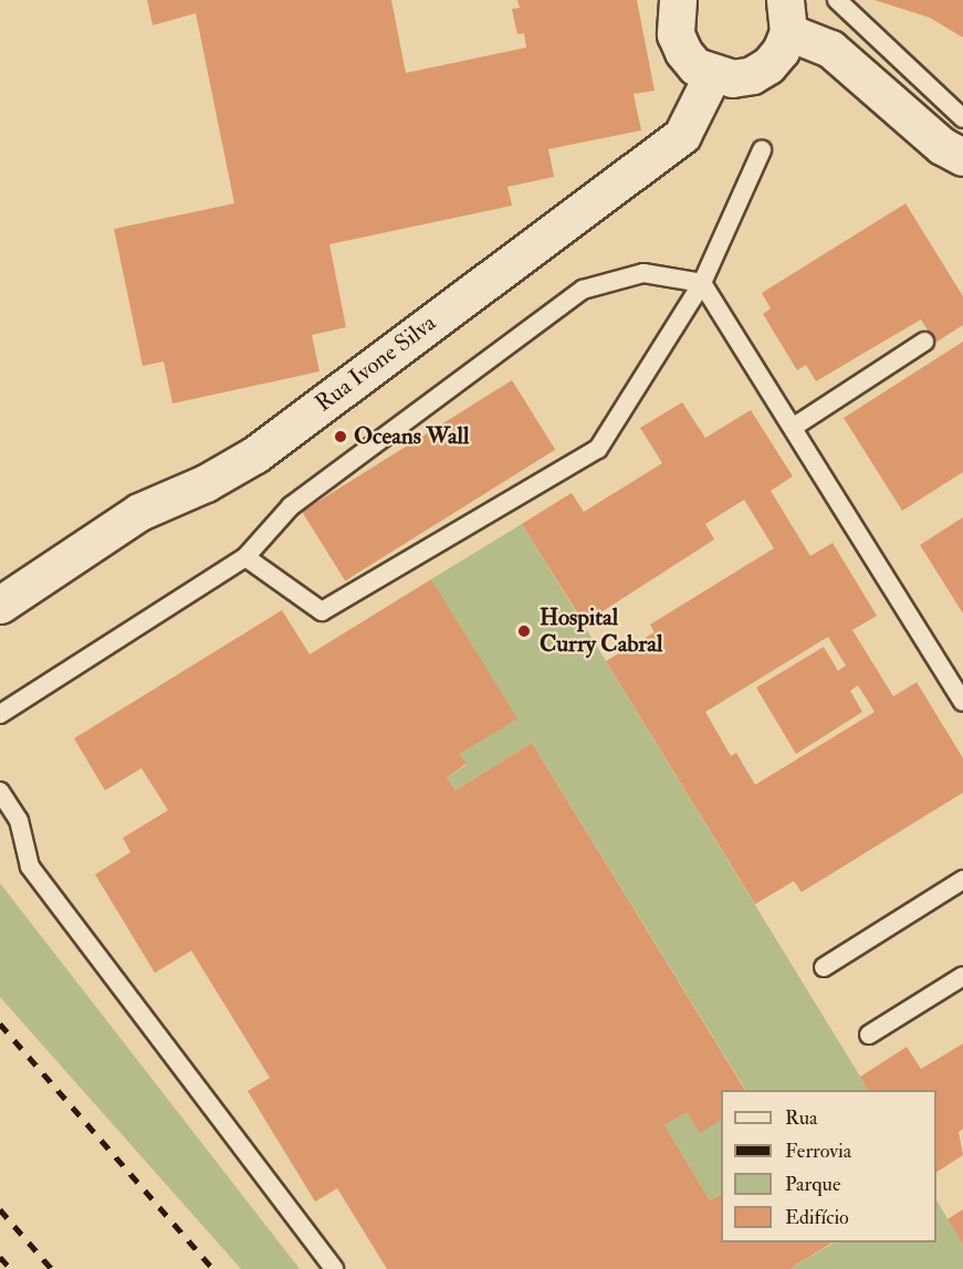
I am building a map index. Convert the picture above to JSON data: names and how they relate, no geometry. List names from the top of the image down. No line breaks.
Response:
{"streets":{"street":["Rua Ivone Silva"]},"places":["Oceans Wall","Hospital Curry Cabral"],"legend":["Rua","Ferrovia","Parque","Edifício"]}
